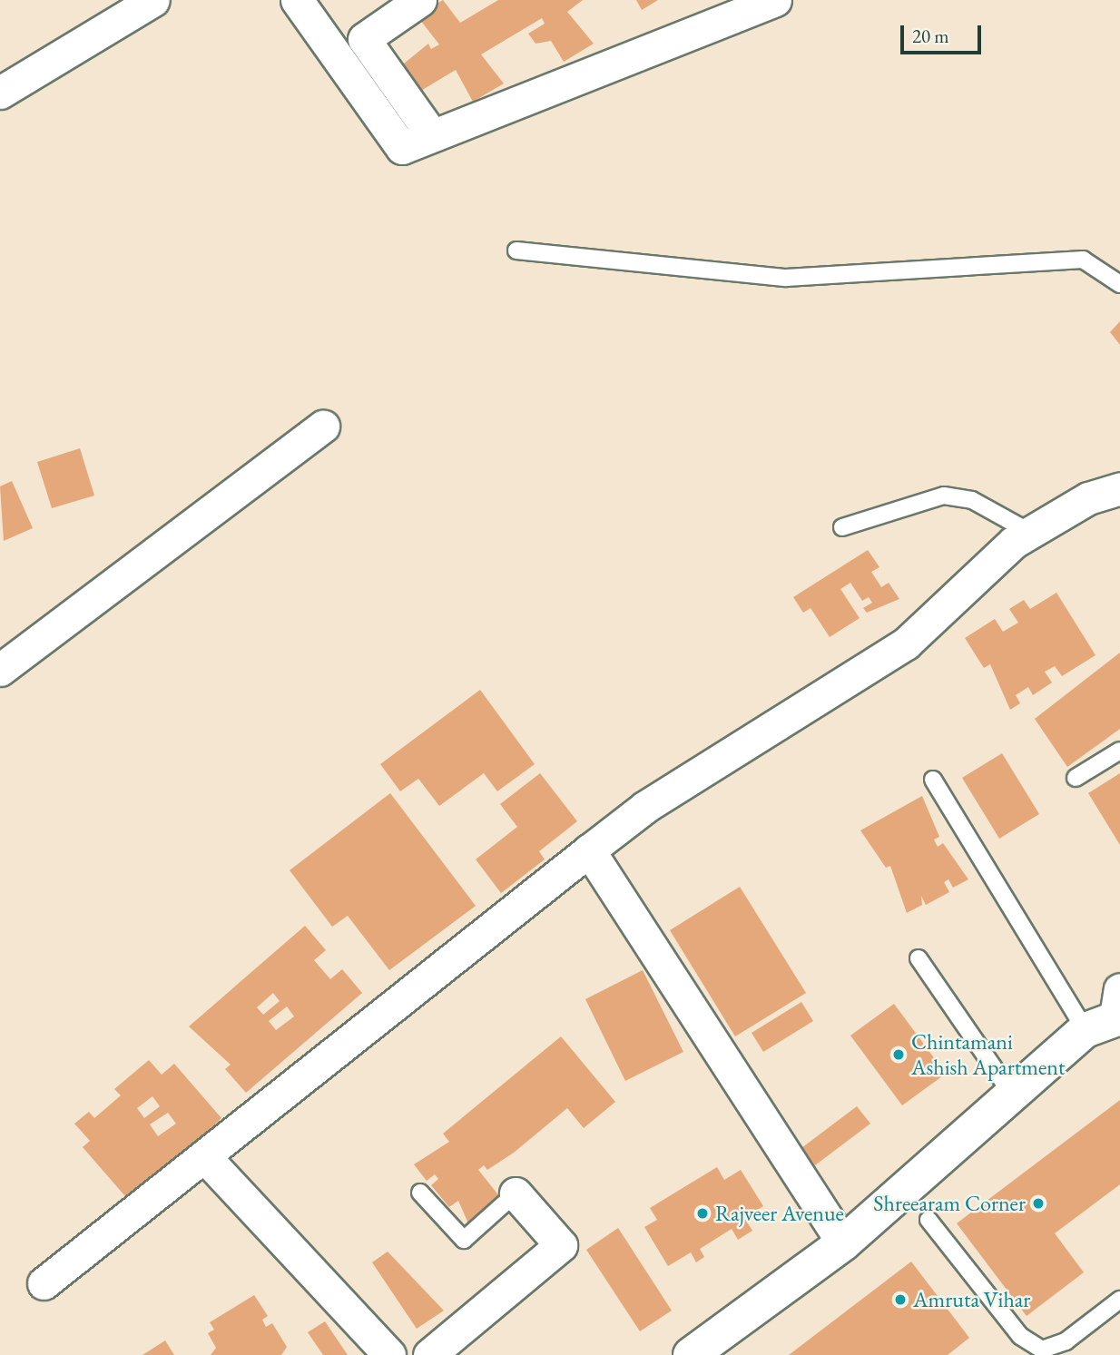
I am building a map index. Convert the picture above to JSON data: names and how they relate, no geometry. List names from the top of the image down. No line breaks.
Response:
{"places":["Chintamani Ashish Apartment","Shreearam Corner","Rajveer Avenue","Amruta Vihar"],"scale_bar":"20 m"}
